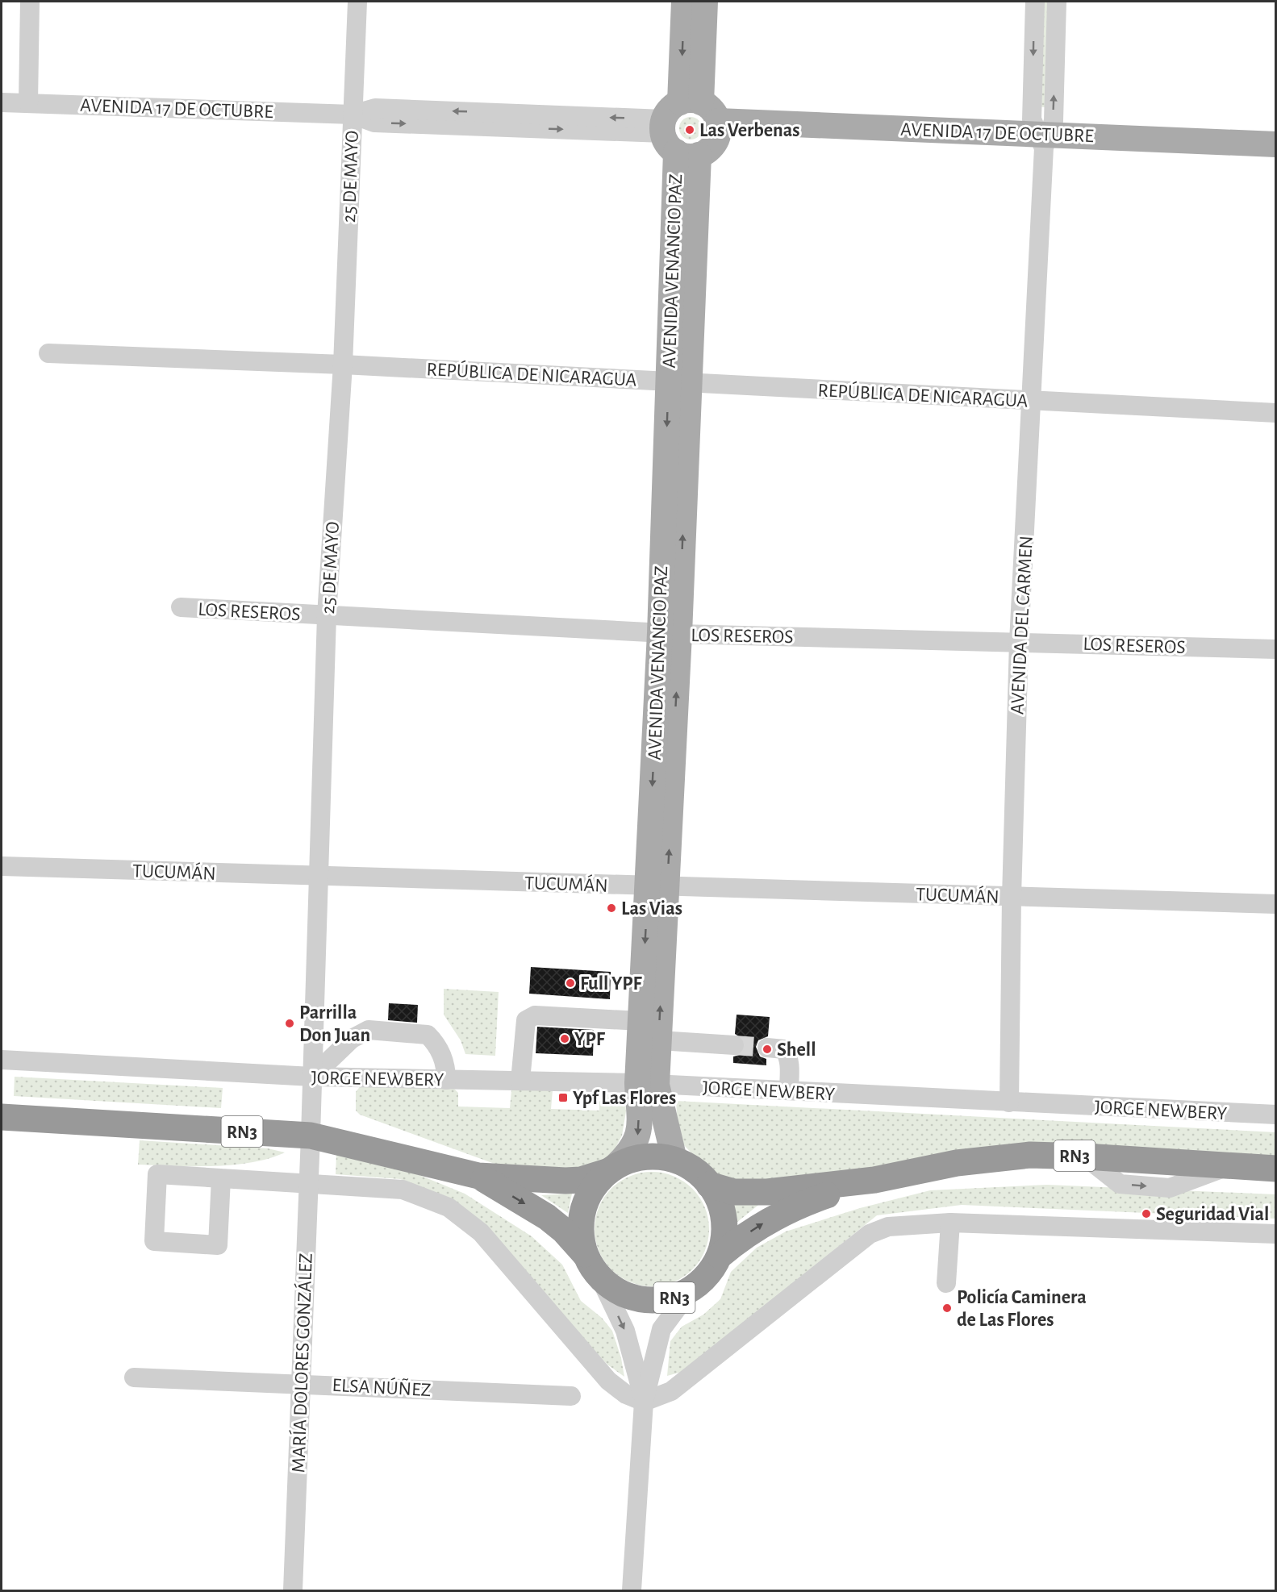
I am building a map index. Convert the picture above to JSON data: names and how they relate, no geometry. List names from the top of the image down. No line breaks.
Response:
{"streets":{"highway":["RN3"],"main road":["AVENIDA 17 DE OCTUBRE","AVENIDA VENANCIO PAZ"],"street":["25 DE MAYO","REPÚBLICA DE NICARAGUA","LOS RESEROS","AVENIDA DEL CARMEN","TUCUMÁN","JORGE NEWBERY","MARÍA DOLORES GONZÁLEZ","ELSA NÚÑEZ"]},"crossings":[["AVENIDA 17 DE OCTUBRE","25 DE MAYO"],["AVENIDA 17 DE OCTUBRE","AVENIDA VENANCIO PAZ"],["AVENIDA 17 DE OCTUBRE","AVENIDA DEL CARMEN"],["25 DE MAYO","REPÚBLICA DE NICARAGUA"],["25 DE MAYO","LOS RESEROS"],["25 DE MAYO","TUCUMÁN"],["25 DE MAYO","JORGE NEWBERY"],["25 DE MAYO","RN3"],["25 DE MAYO","MARÍA DOLORES GONZÁLEZ"],["AVENIDA VENANCIO PAZ","REPÚBLICA DE NICARAGUA"],["AVENIDA VENANCIO PAZ","LOS RESEROS"],["AVENIDA VENANCIO PAZ","TUCUMÁN"],["AVENIDA VENANCIO PAZ","JORGE NEWBERY"],["AVENIDA VENANCIO PAZ","RN3"],["REPÚBLICA DE NICARAGUA","AVENIDA DEL CARMEN"],["LOS RESEROS","AVENIDA DEL CARMEN"],["AVENIDA DEL CARMEN","TUCUMÁN"],["AVENIDA DEL CARMEN","JORGE NEWBERY"],["RN3","MARÍA DOLORES GONZÁLEZ"],["MARÍA DOLORES GONZÁLEZ","ELSA NÚÑEZ"]],"places":{"other":["Las Verbenas","Las Vias","Full YPF","Parrilla Don Juan","YPF","Shell","Seguridad Vial","Policía Caminera de Las Flores"],"transit":["Ypf Las Flores"]}}
